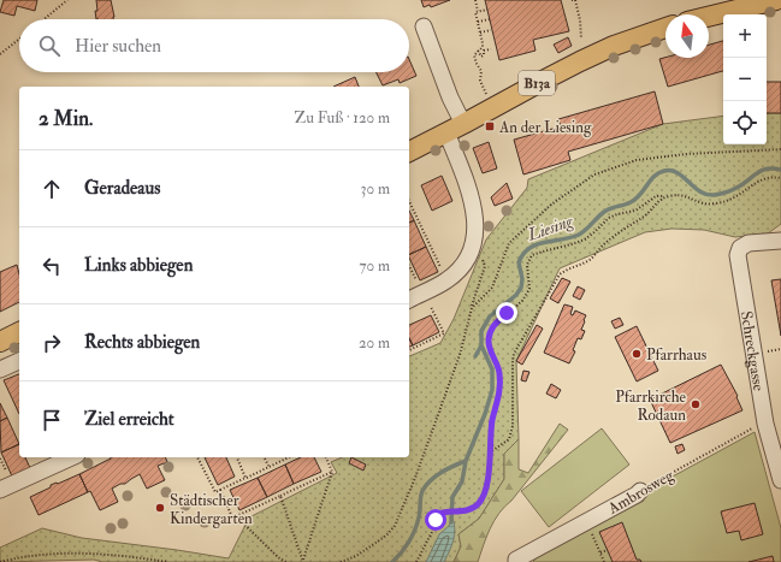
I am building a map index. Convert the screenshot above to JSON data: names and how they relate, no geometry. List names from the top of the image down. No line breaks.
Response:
{"streets":{"main road":["B13a"],"street":["Schreckgasse","Ambrosweg"]},"crossings":[["Schreckgasse","Ambrosweg"]],"water":["Liesing"],"places":{"transit":["An der Liesing"],"other":["Pfarrhaus","Pfarrkirche Rodaun","Städtischer Kindergarten"]},"north":"top","page":{"map_buttons":["+","−"],"search":"Hier suchen","heading":["2 Min.","Zu Fuß · 120 m"],"list":[["Geradeaus","30 m"],["Links abbiegen","70 m"],["Rechts abbiegen","20 m"],"Ziel erreicht"]}}
